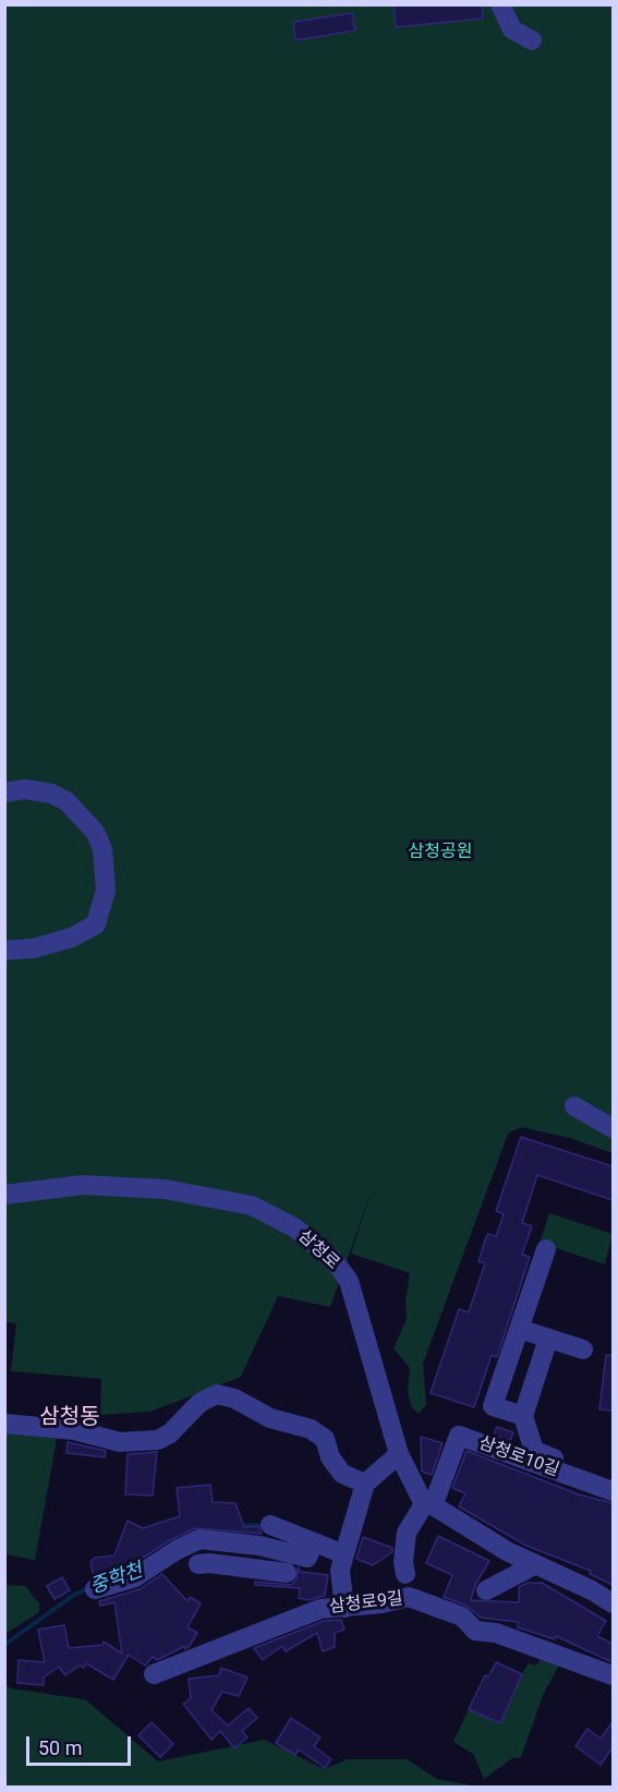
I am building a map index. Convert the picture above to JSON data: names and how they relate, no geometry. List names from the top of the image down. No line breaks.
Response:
{"streets":{"street":["삼청로","삼청로10길","삼청로9길"]},"crossings":[["삼청로","삼청로10길"]],"districts":["삼청동"],"water":["중학천"],"parks":["삼청공원"],"scale_bar":"50 m"}
